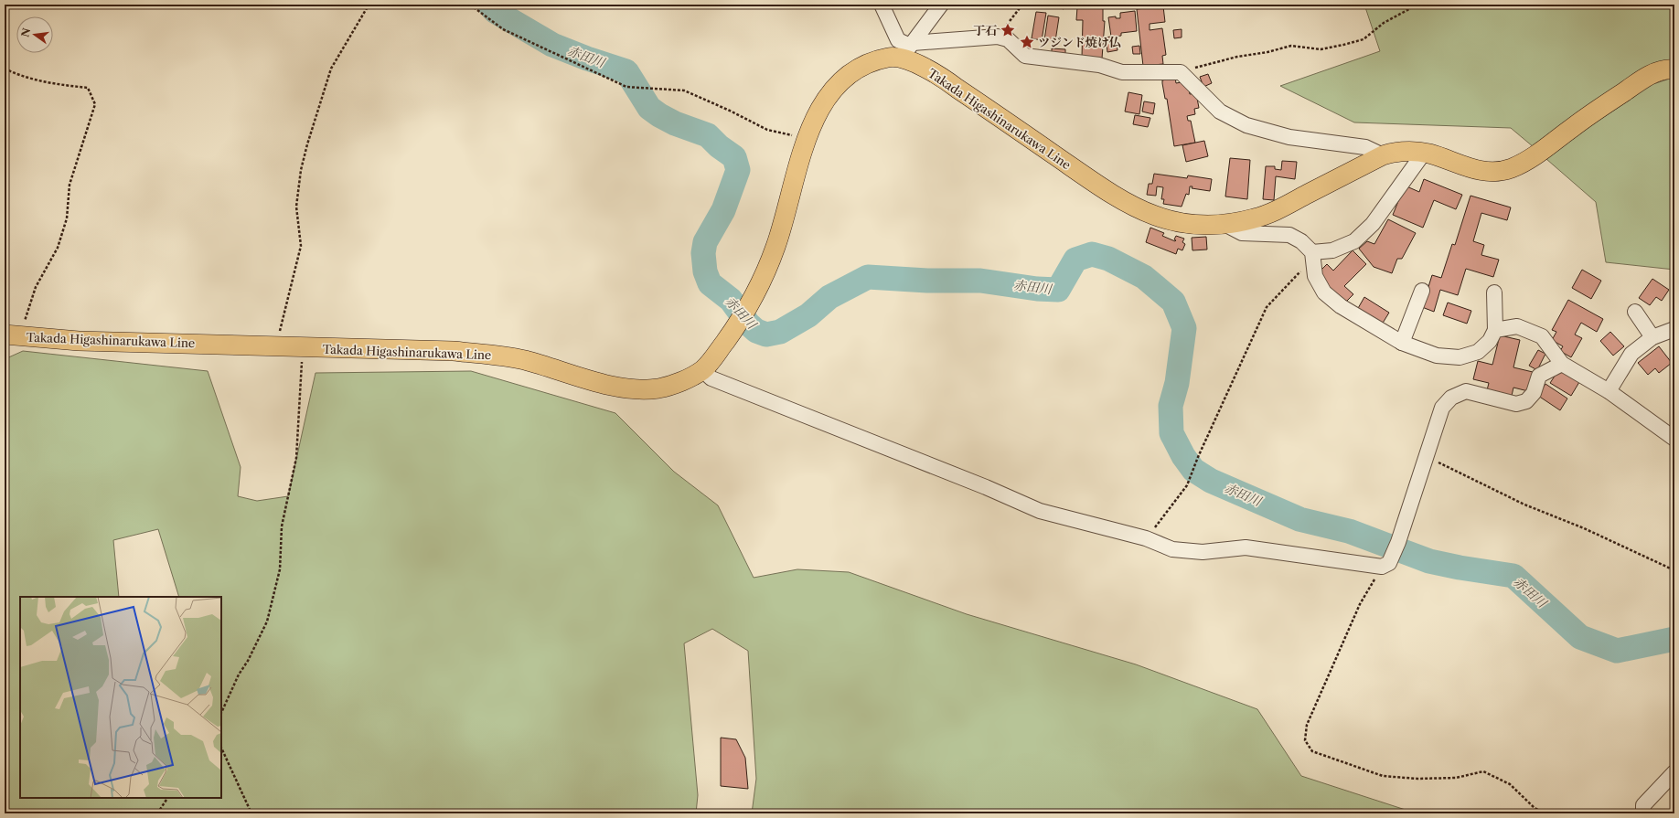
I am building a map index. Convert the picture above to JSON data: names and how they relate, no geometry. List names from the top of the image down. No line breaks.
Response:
{"streets":{"main road":["Takada Higashinarukawa Line"]},"water":["赤田川"],"places":{"place":["丁石","ツジンド焼け仏"]},"north":"left"}
